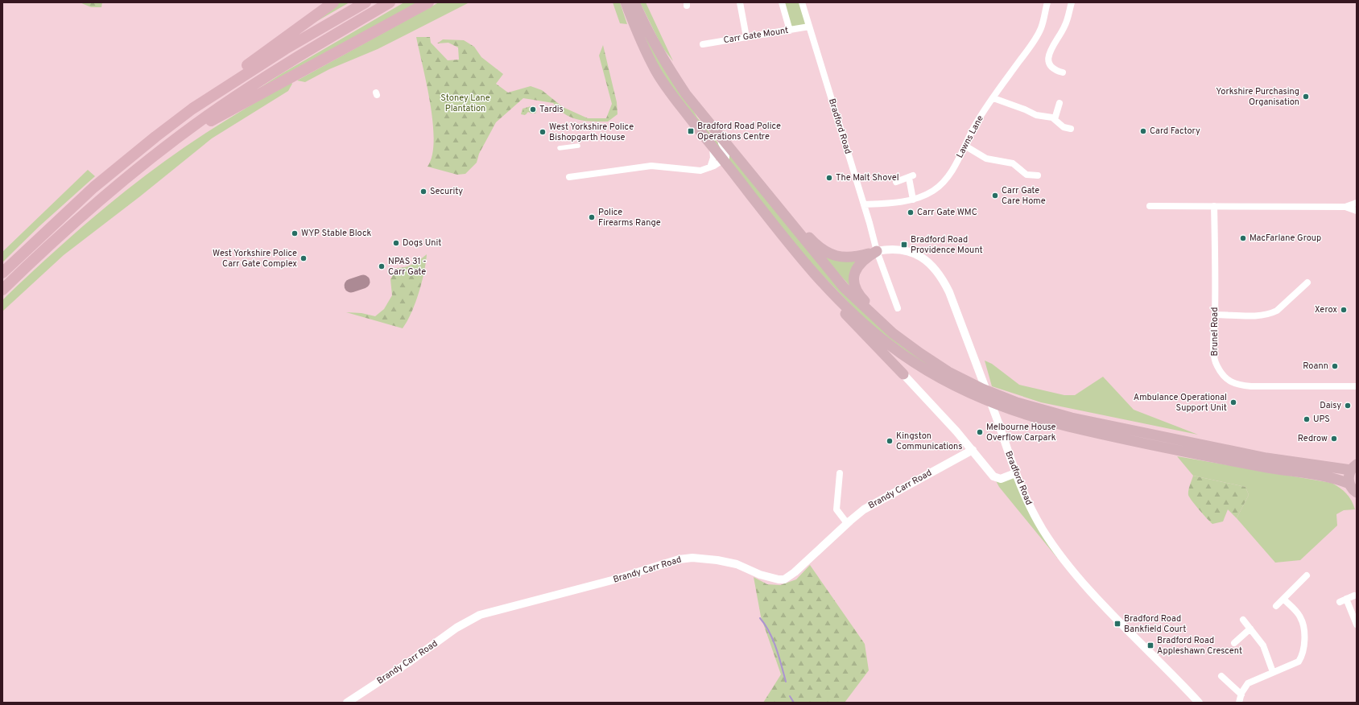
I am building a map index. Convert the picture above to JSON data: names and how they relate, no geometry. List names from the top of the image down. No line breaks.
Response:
{"streets":{"street":["Carr Gate Mount","Bradford Road","Lawns Lane","Brunel Road","Brandy Carr Road"]},"crossings":[["Carr Gate Mount","Bradford Road"],["Bradford Road","Lawns Lane"]],"parks":["Stoney Lane Plantation"],"places":{"other":["Yorkshire Purchasing Organisation","Tardis","Card Factory","West Yorkshire Police Bishopgarth House","The Malt Shovel","Security","Carr Gate Care Home","Carr Gate WMC","Police Firearms Range","WYP Stable Block","MacFarlane Group","Dogs Unit","West Yorkshire Police Carr Gate Complex","NPAS 31 - Carr Gate","Xerox","Roann","Ambulance Operational Support Unit","Daisy","UPS","Melbourne House Overflow Carpark","Redrow","Kingston Communications"],"transit":["Bradford Road Police Operations Centre","Bradford Road Providence Mount","Bradford Road Bankfield Court","Bradford Road Appleshawn Crescent"]}}
